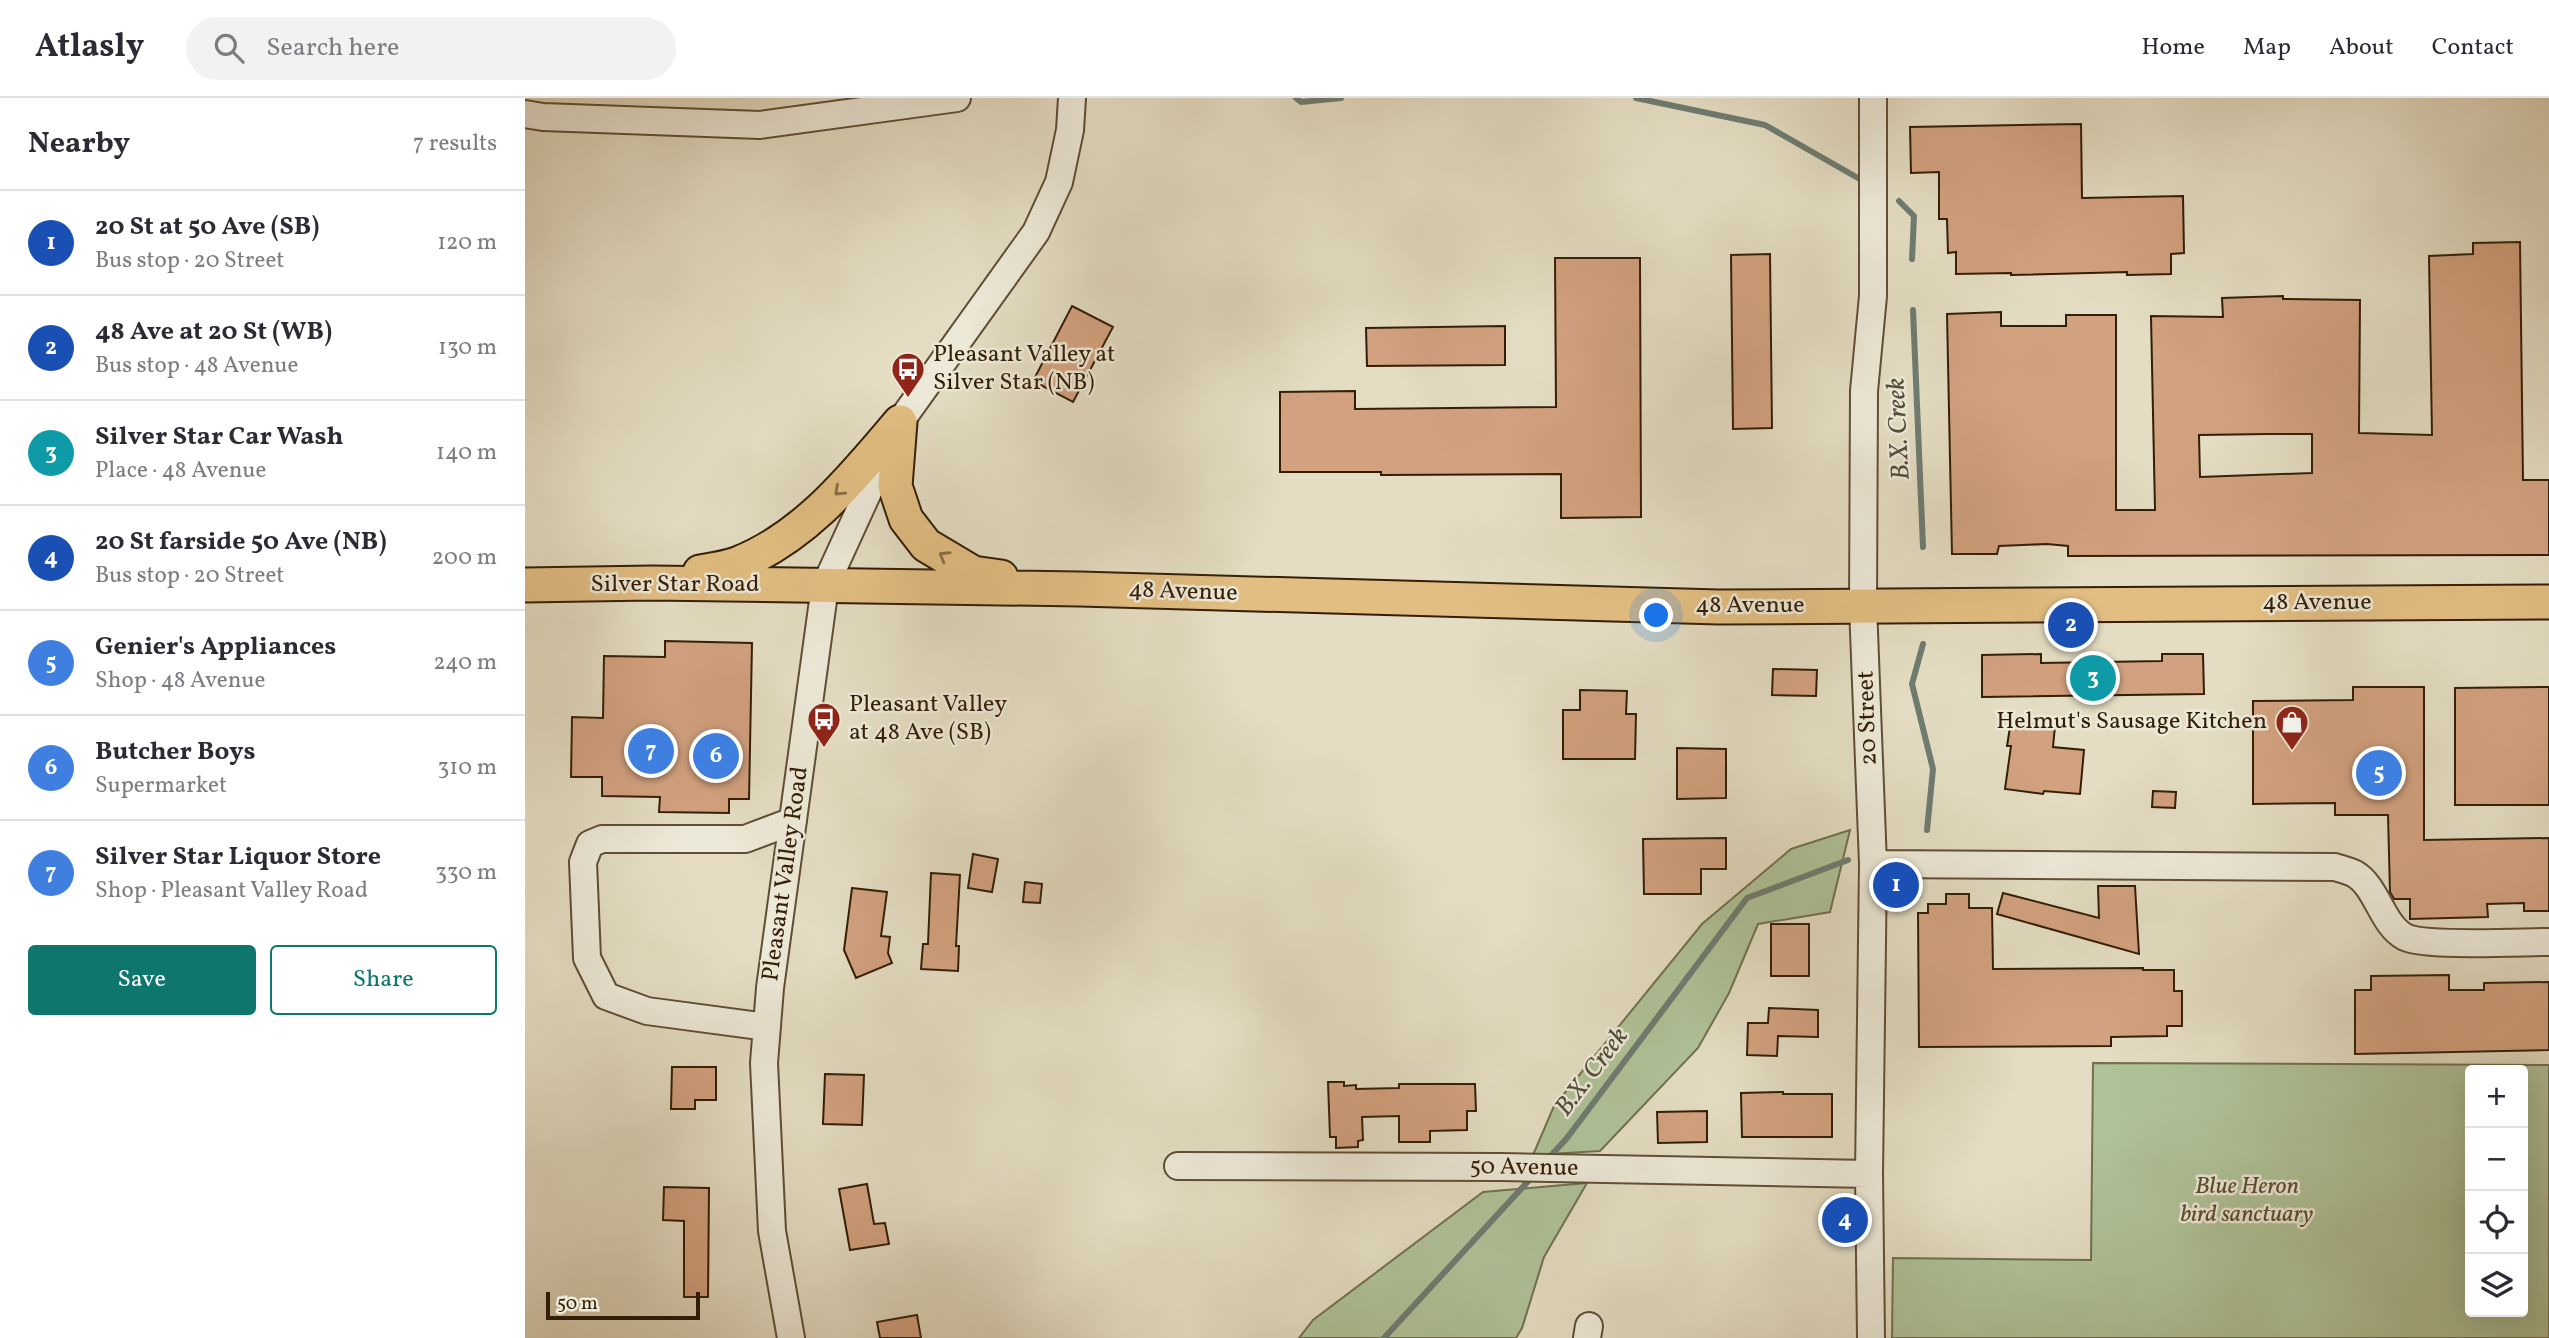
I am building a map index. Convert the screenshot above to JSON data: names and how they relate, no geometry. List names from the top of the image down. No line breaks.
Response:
{"streets":{"main road":["Silver Star Road","48 Avenue"],"street":["20 Street","Pleasant Valley Road","50 Avenue"]},"crossings":[["Silver Star Road","48 Avenue"],["Silver Star Road","Pleasant Valley Road"],["48 Avenue","20 Street"],["48 Avenue","Pleasant Valley Road"],["20 Street","50 Avenue"]],"water":["B.X. Creek"],"parks":["Blue Heron bird sanctuary"],"places":{"bus stop":["Pleasant Valley at Silver Star (NB)","Pleasant Valley at 48 Ave (SB)"],"shop":["Helmut's Sausage Kitchen"]},"scale_bar":"50 m","page":{"header":"Atlasly","search":"Search here","nav":["Home","Map","About","Contact"],"heading":["Nearby","7 results"],"list":[{"mark":"1","name":"20 St at 50 Ave (SB)","note":"Bus stop · 20 Street","value":"120 m"},{"mark":"2","name":"48 Ave at 20 St (WB)","note":"Bus stop · 48 Avenue","value":"130 m"},{"mark":"3","name":"Silver Star Car Wash","note":"Place · 48 Avenue","value":"140 m"},{"mark":"4","name":"20 St farside 50 Ave (NB)","note":"Bus stop · 20 Street","value":"200 m"},{"mark":"5","name":"Genier's Appliances","note":"Shop · 48 Avenue","value":"240 m"},{"mark":"6","name":"Butcher Boys","note":"Supermarket","value":"310 m"},{"mark":"7","name":"Silver Star Liquor Store","note":"Shop · Pleasant Valley Road","value":"330 m"}],"pins":["2","3","7","6","5","1","4"],"buttons":["Save","Share"],"map_buttons":["+","−"],"scale":"50 m"}}
